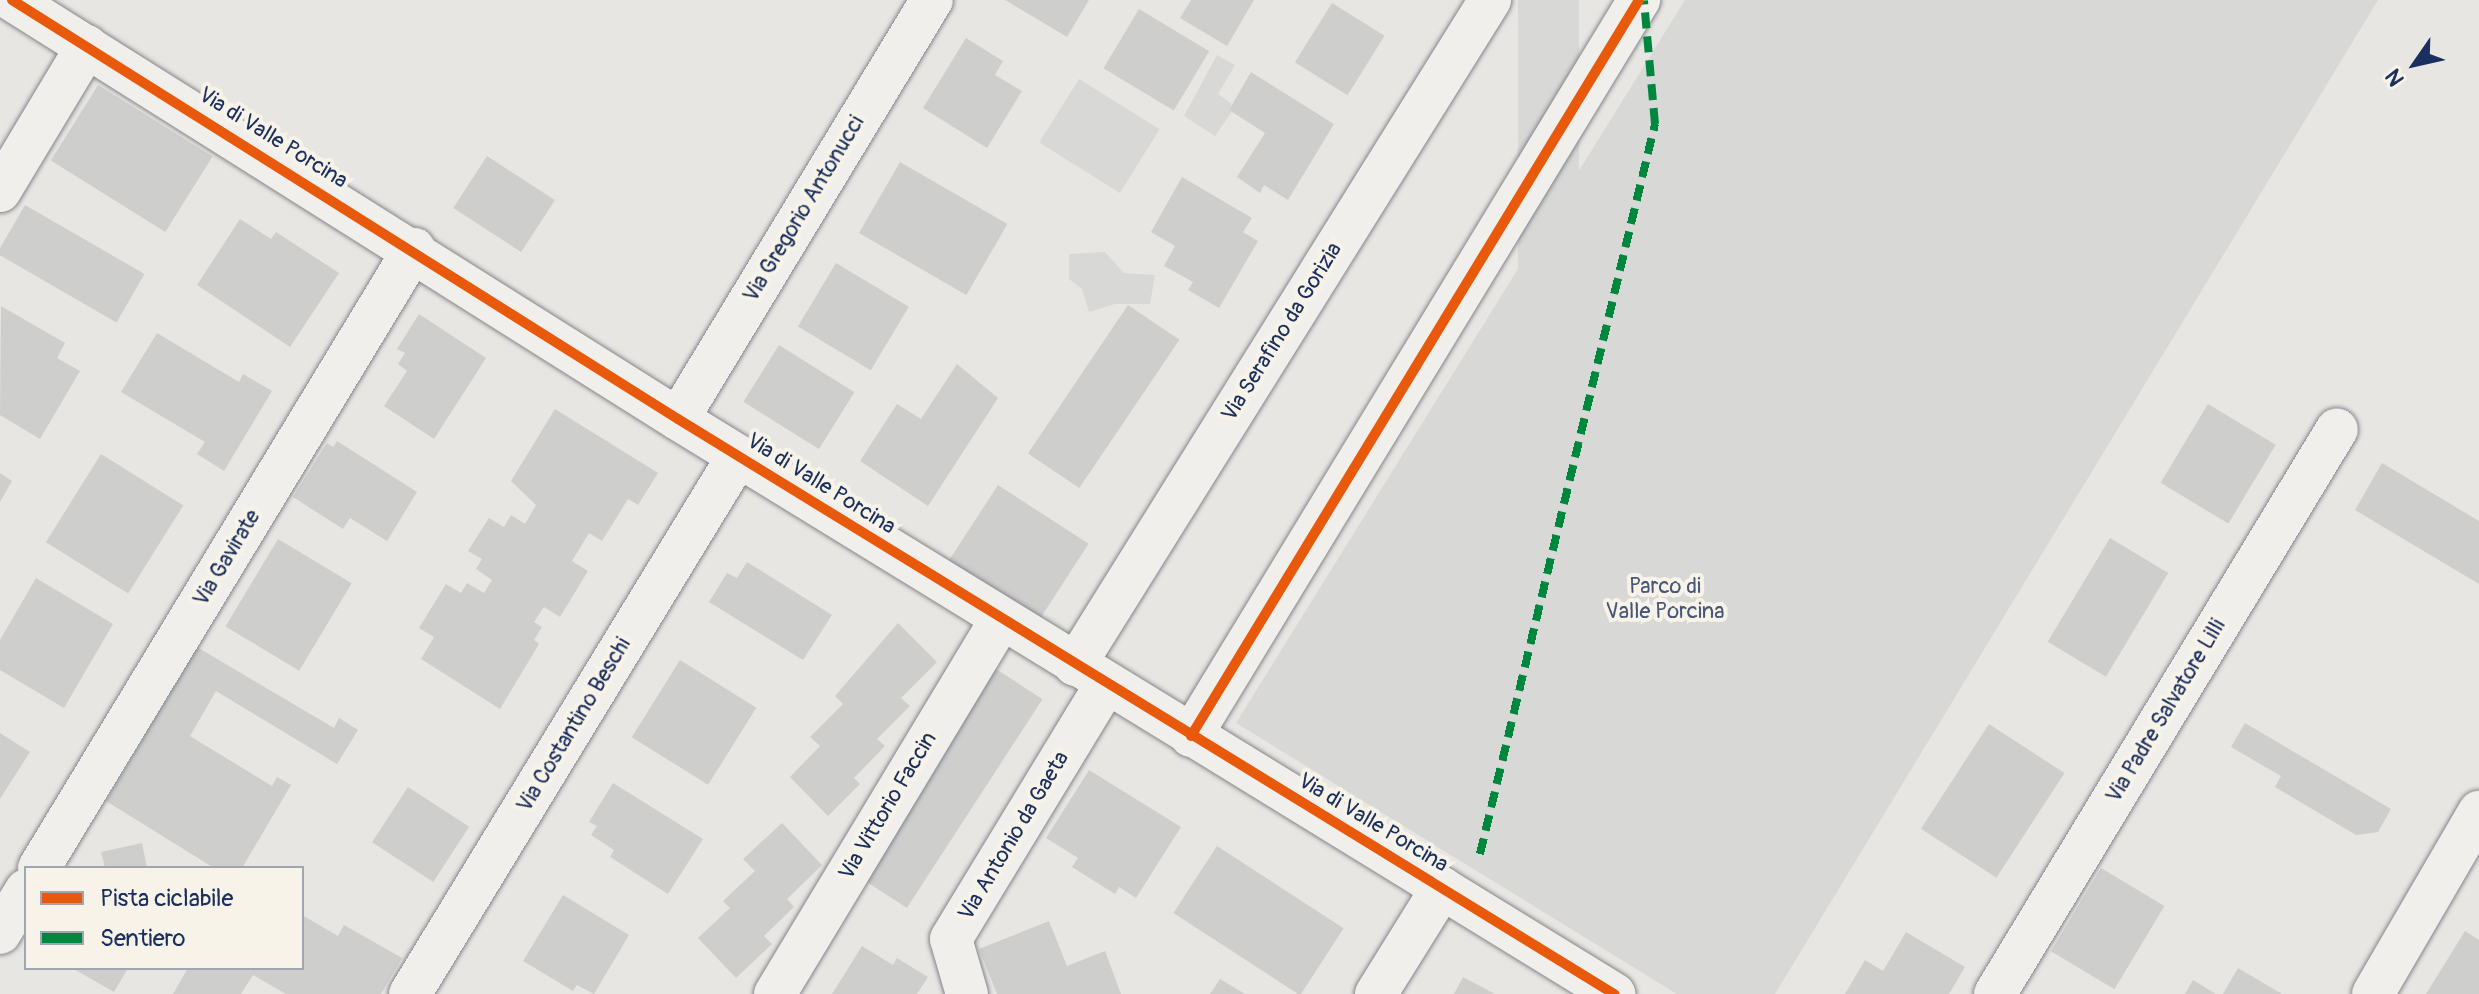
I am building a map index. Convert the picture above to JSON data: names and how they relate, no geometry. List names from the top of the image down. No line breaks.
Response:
{"streets":{"street":["Via di Valle Porcina","Via Gregorio Antonucci","Via Serafino da Gorizia","Via Gavirate","Via Padre Salvatore Lilli","Via Costantino Beschi","Via Vittorio Faccin","Via Antonio da Gaeta"]},"crossings":[["Via di Valle Porcina","Via Gregorio Antonucci"],["Via di Valle Porcina","Via Serafino da Gorizia"],["Via di Valle Porcina","Via Gavirate"],["Via di Valle Porcina","Via Costantino Beschi"],["Via di Valle Porcina","Via Vittorio Faccin"],["Via di Valle Porcina","Via Antonio da Gaeta"],["Via Serafino da Gorizia","Via Antonio da Gaeta"]],"parks":["Parco di Valle Porcina"],"legend":["Pista ciclabile","Sentiero"],"north":"bottom left"}
